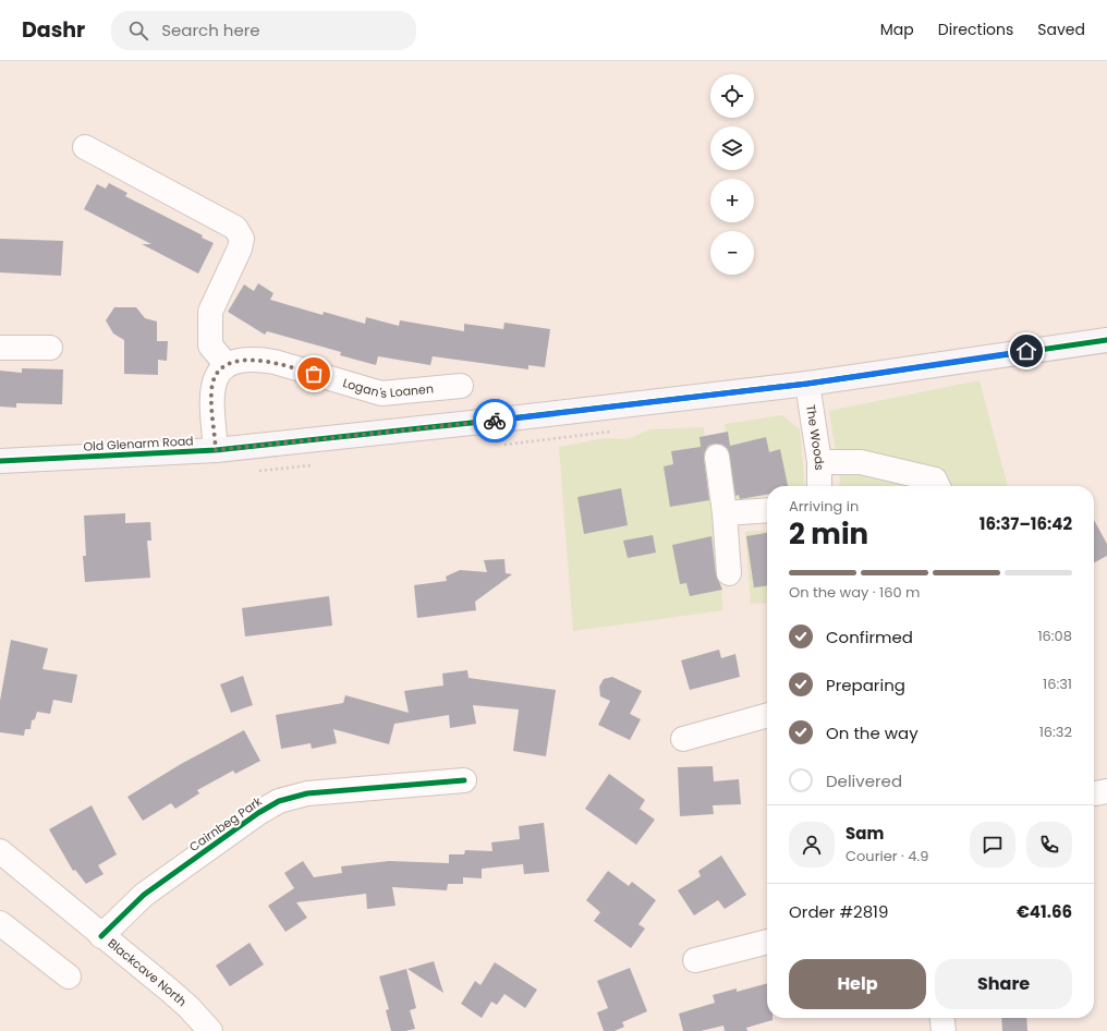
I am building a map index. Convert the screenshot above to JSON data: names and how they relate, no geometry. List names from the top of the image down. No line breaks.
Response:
{"streets":{"street":["Logan's Loanen","The Woods","Old Glenarm Road","Cairnbeg Park","Blackcave North"]},"crossings":[["The Woods","Old Glenarm Road"],["Cairnbeg Park","Blackcave North"]],"page":{"header":"Dashr","search":"Search here","nav":["Map","Directions","Saved"],"map_buttons":["+","−"],"heading":["2 min","Arriving in","16:37–16:42"],"panel":["Sam","Courier · 4.9","Order #2819","€41.66"],"bar":"On the way · 160 m","list":[["Confirmed","16:08"],["Preparing","16:31"],["On the way","16:32"],"Delivered"],"buttons":["Help","Share"]}}
